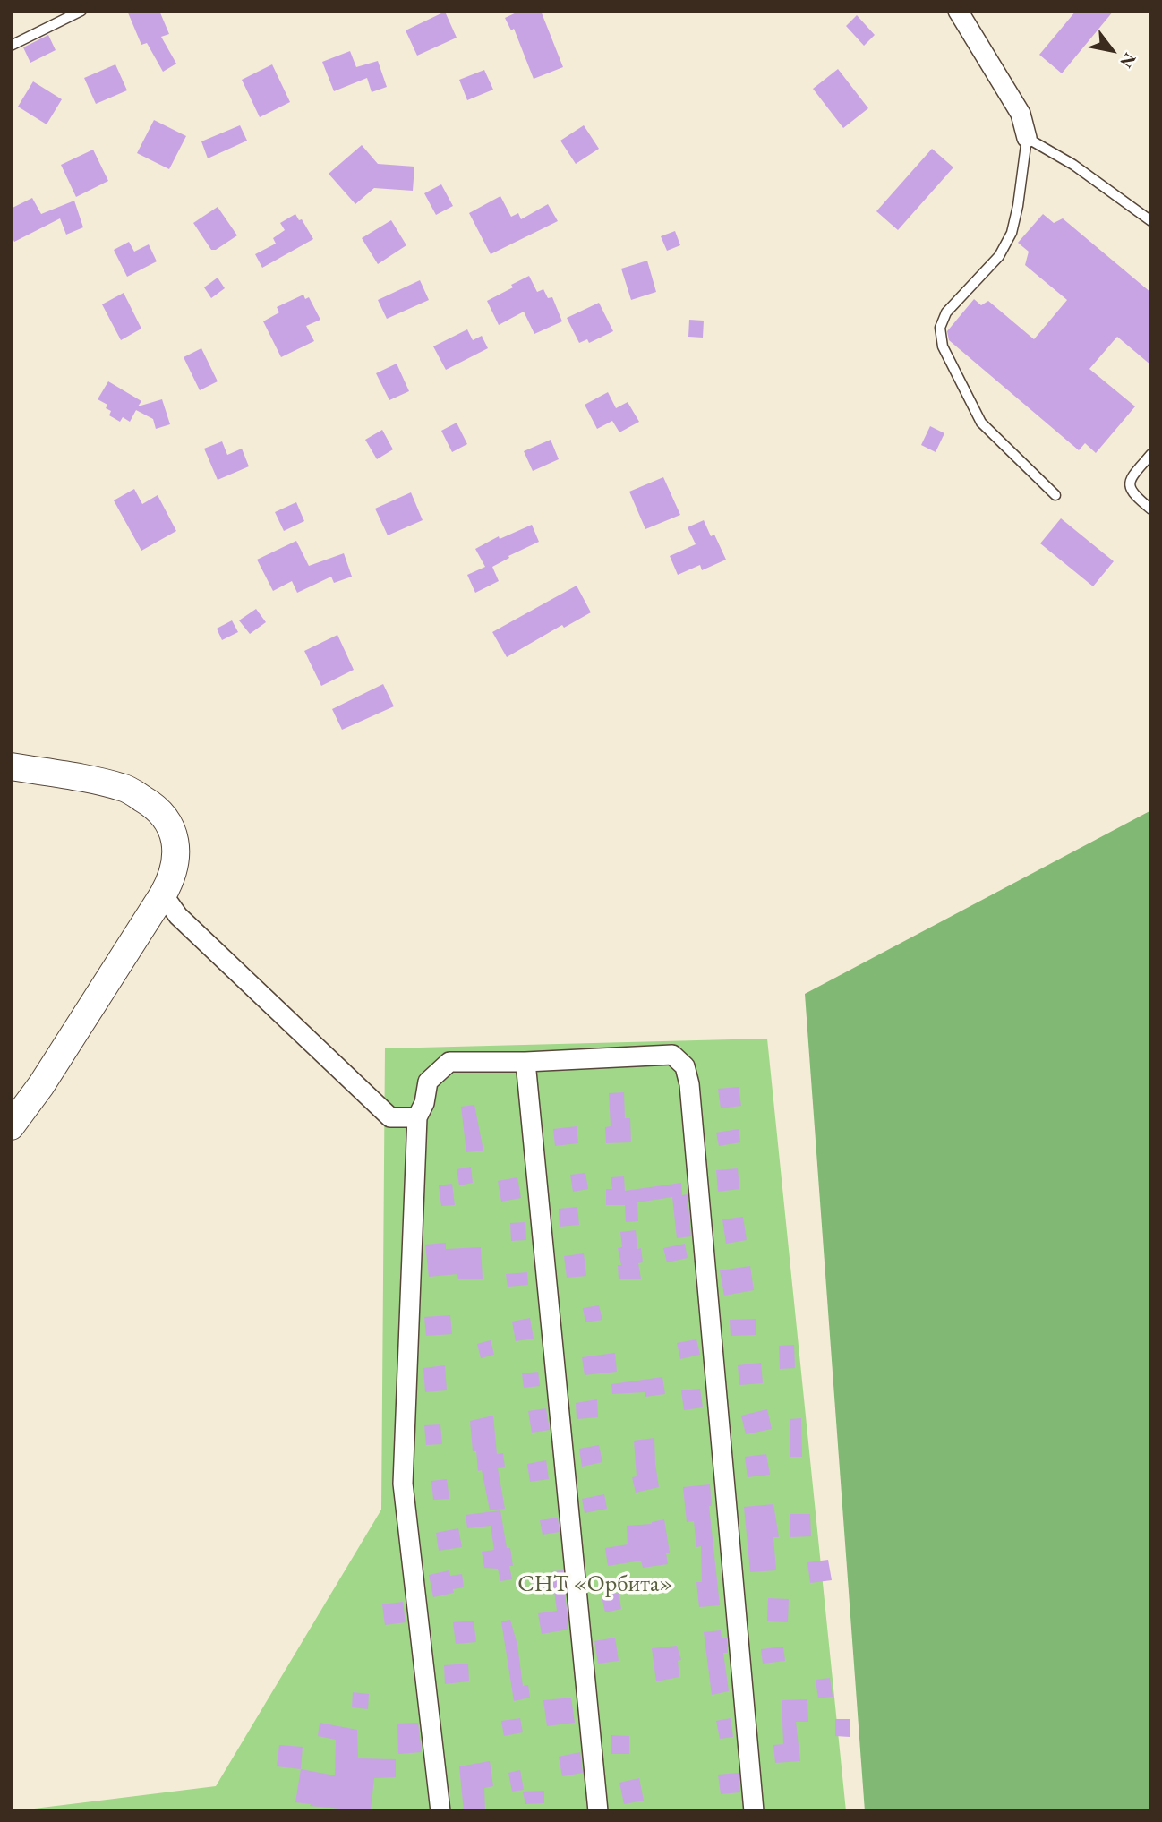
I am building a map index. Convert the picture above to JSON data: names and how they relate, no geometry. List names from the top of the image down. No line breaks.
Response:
{"parks":["СНТ «Орбита»"],"north":"bottom right"}
